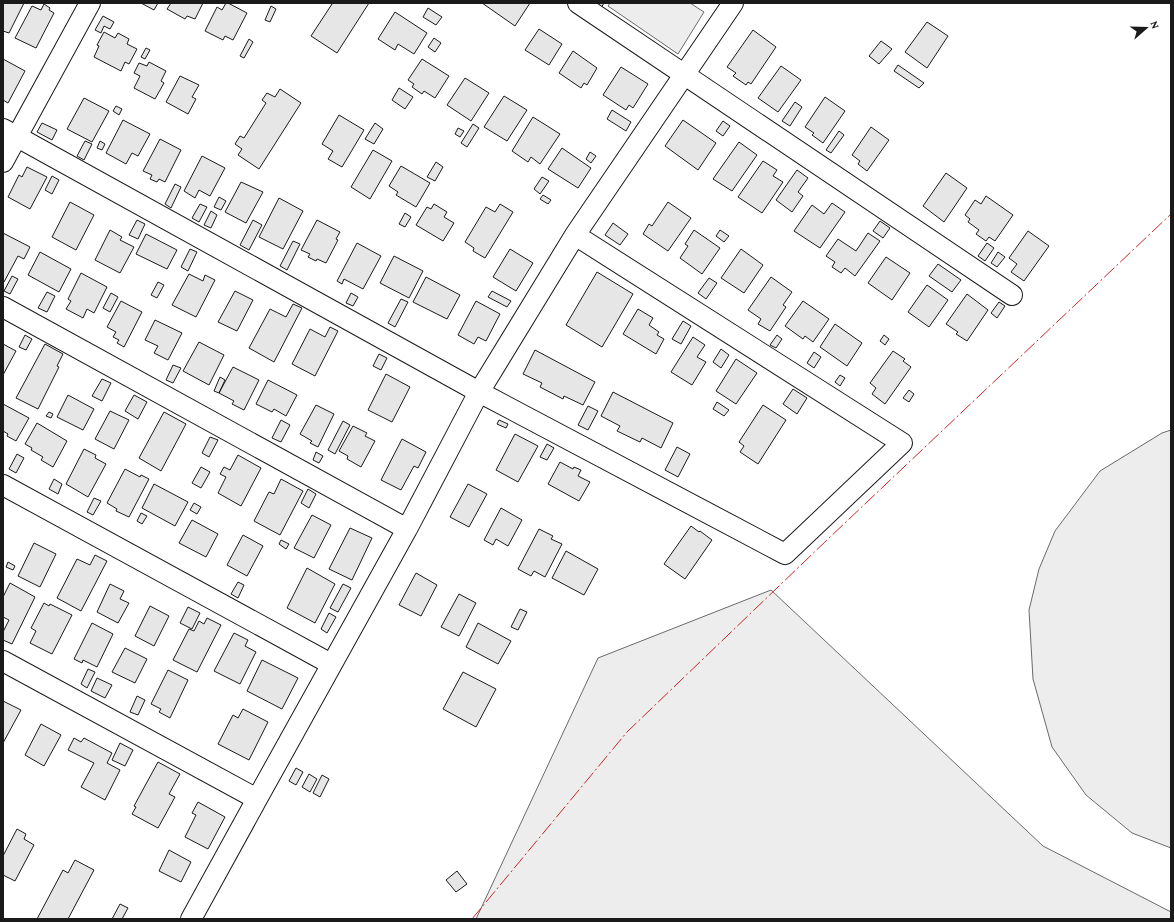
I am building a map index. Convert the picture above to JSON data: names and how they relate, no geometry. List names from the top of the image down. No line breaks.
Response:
{"north":"right"}
